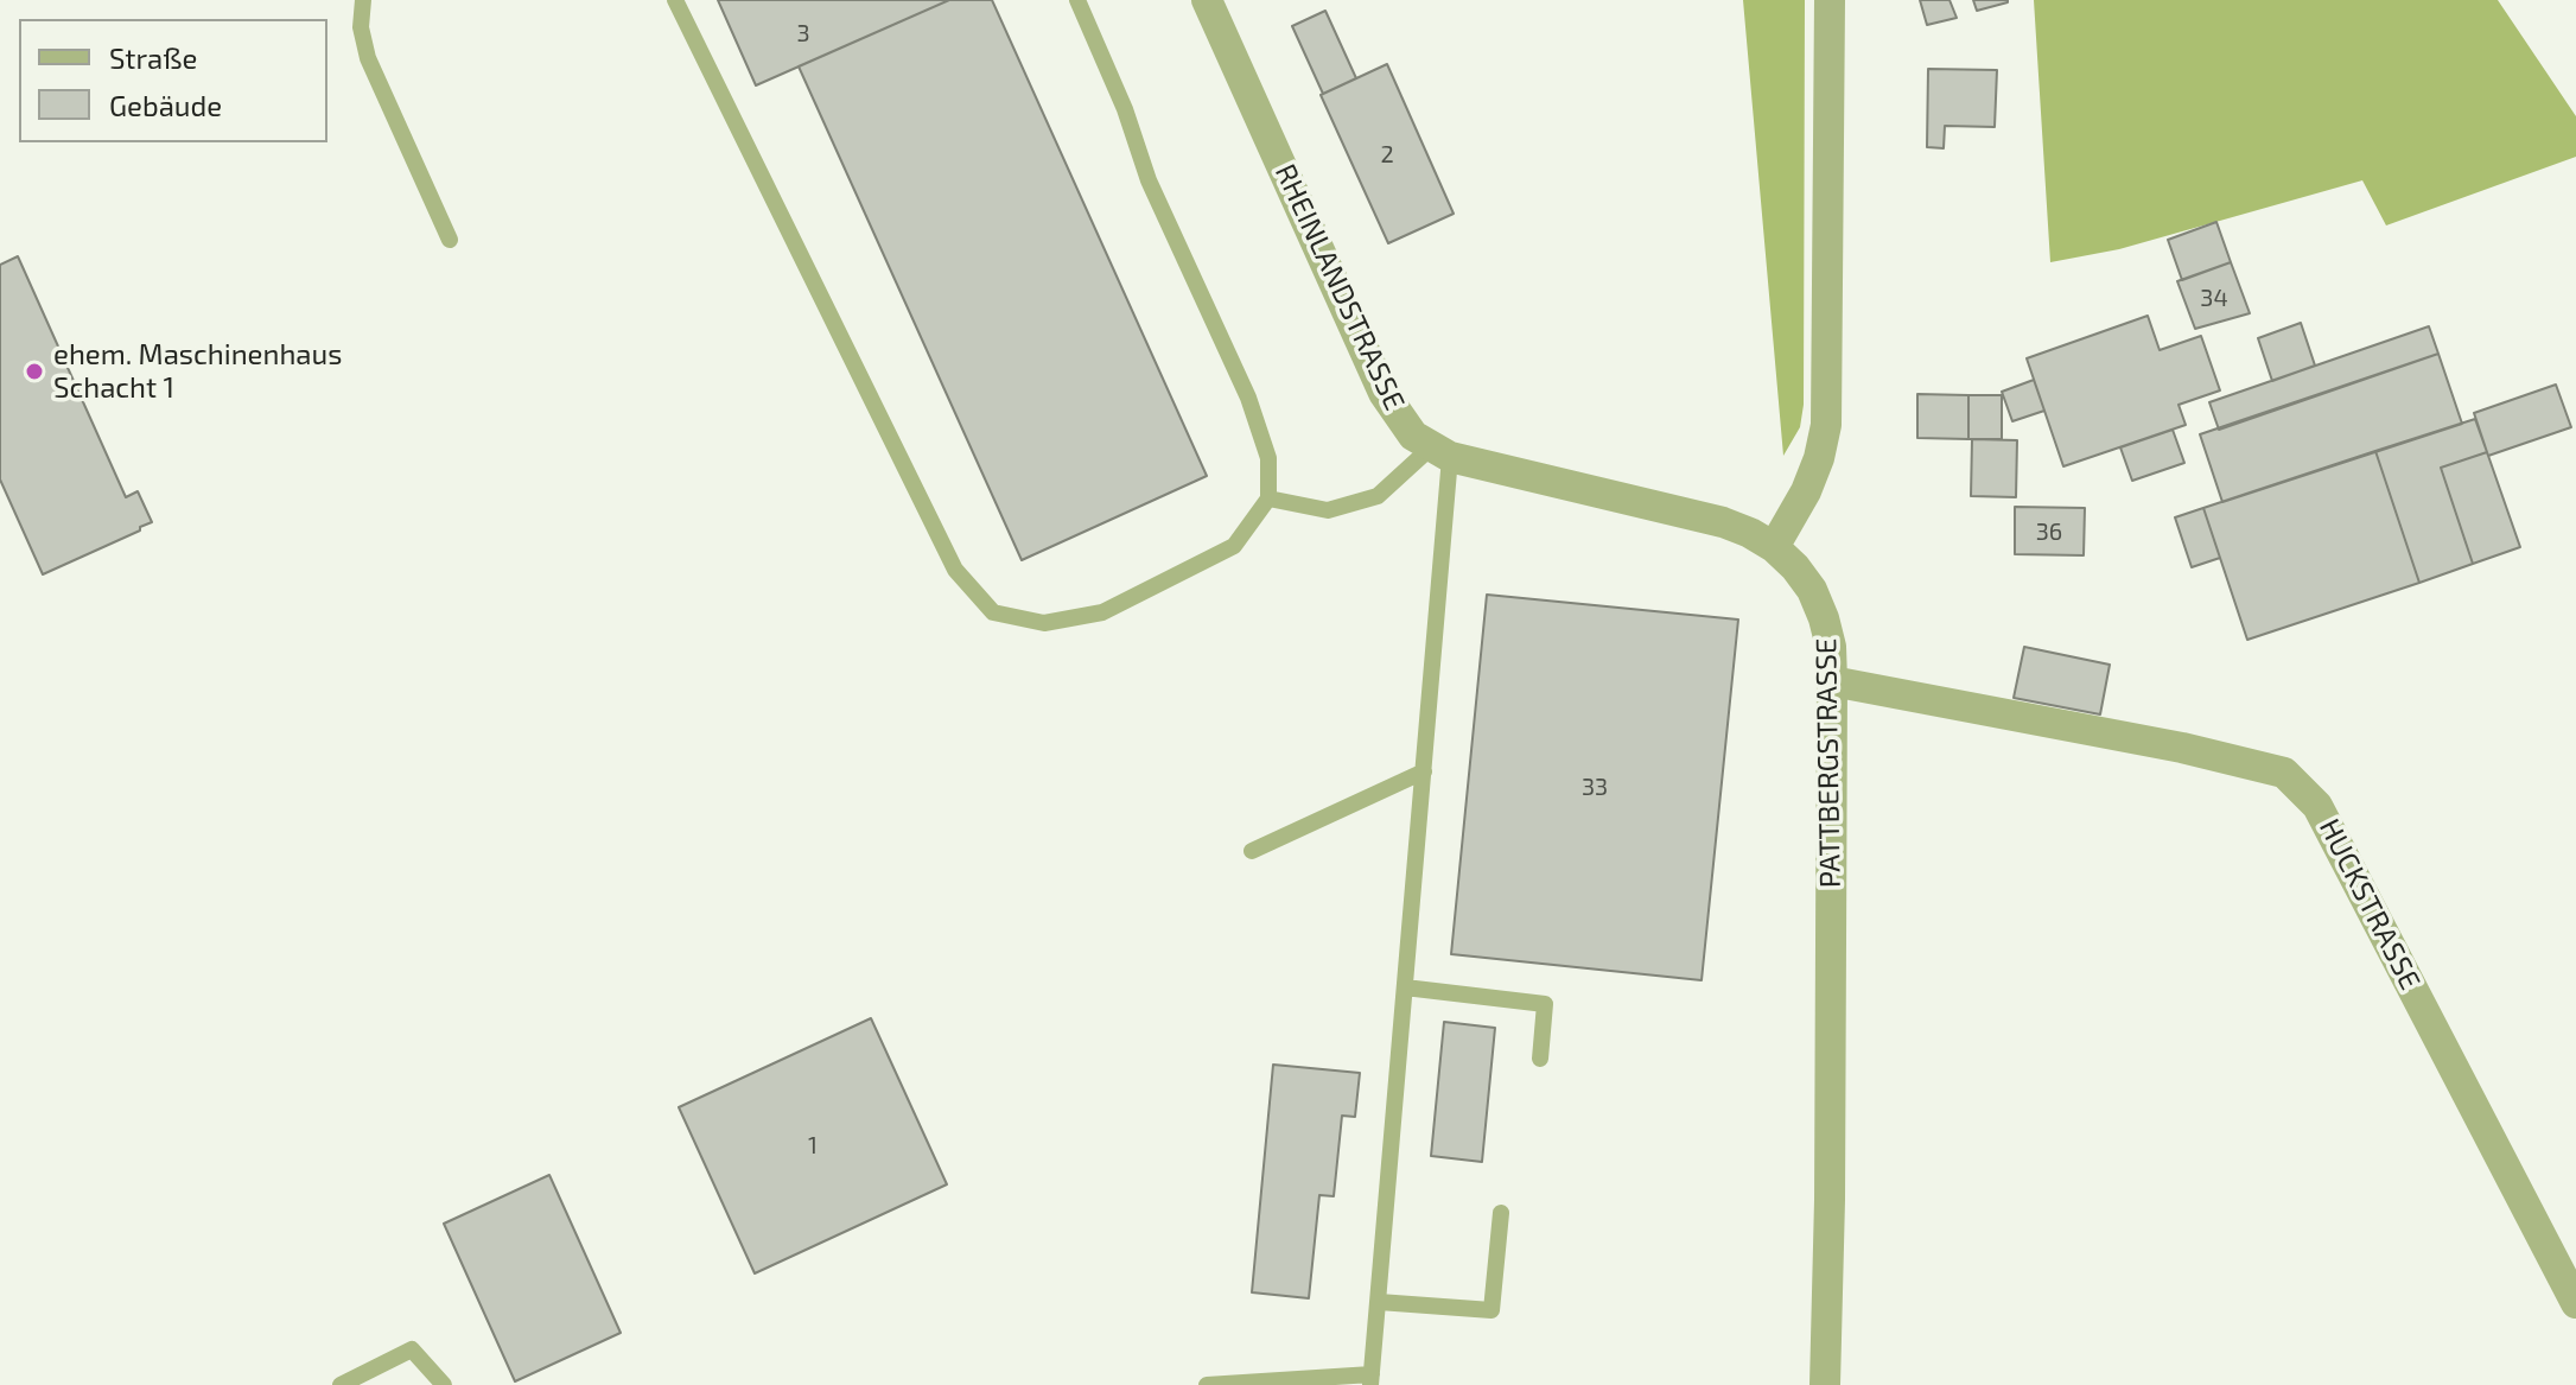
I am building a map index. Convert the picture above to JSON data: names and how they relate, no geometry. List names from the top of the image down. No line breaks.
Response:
{"streets":{"street":["RHEINLANDSTRASSE","PATTBERGSTRASSE","HUCKSTRASSE"]},"crossings":[["RHEINLANDSTRASSE","PATTBERGSTRASSE"],["PATTBERGSTRASSE","HUCKSTRASSE"]],"places":["ehem. Maschinenhaus Schacht 1"],"house_numbers":["3","2","34","36","33","1"],"legend":["Straße","Gebäude"]}
